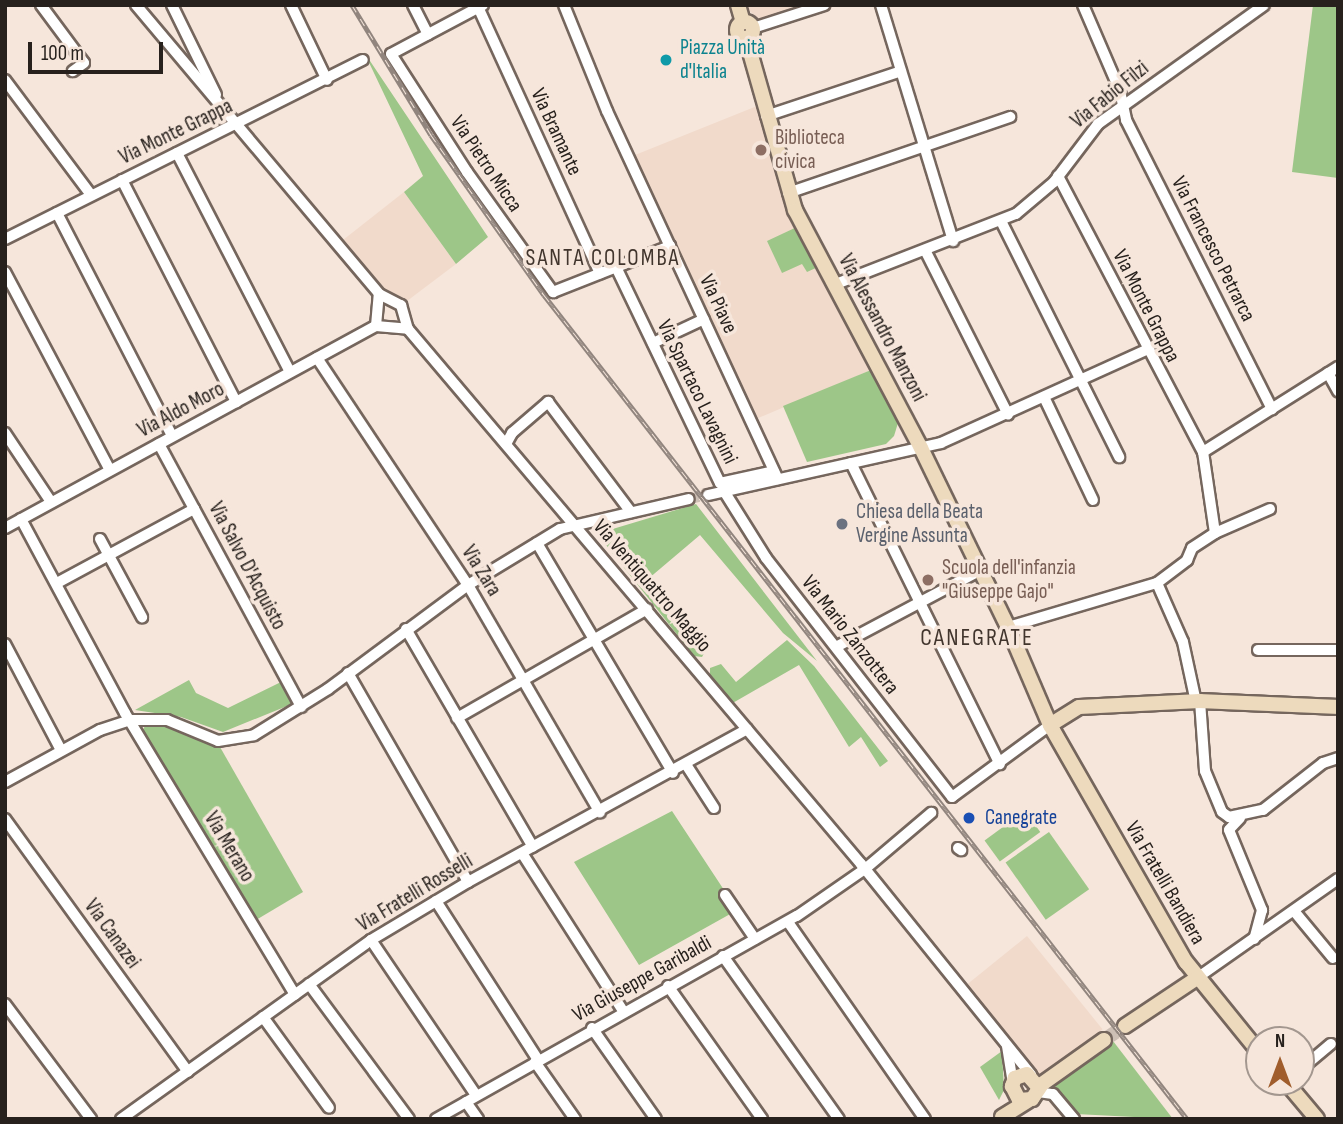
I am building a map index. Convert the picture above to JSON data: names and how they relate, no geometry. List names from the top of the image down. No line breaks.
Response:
{"streets":{"street":["Via Fabio Filzi","Via Monte Grappa","Via Bramante","Via Pietro Micca","Via Francesco Petrarca","Via Piave","Via Alessandro Manzoni","Via Spartaco Lavagnini","Via Aldo Moro","Via Salvo D'Acquisto","Via Zara","Via Ventiquattro Maggio","Via Mario Zanzottera","Via Merano","Via Fratelli Bandiera","Via Fratelli Rosselli","Via Canazei","Via Giuseppe Garibaldi"]},"crossings":[["Via Fabio Filzi","Via Monte Grappa"],["Via Fabio Filzi","Via Francesco Petrarca"],["Via Fabio Filzi","Via Alessandro Manzoni"],["Via Monte Grappa","Via Ventiquattro Maggio"],["Via Bramante","Via Pietro Micca"],["Via Piave","Via Spartaco Lavagnini"],["Via Alessandro Manzoni","Via Fratelli Bandiera"],["Via Aldo Moro","Via Salvo D'Acquisto"],["Via Aldo Moro","Via Zara"],["Via Aldo Moro","Via Merano"],["Via Zara","Via Fratelli Rosselli"],["Via Ventiquattro Maggio","Via Fratelli Rosselli"],["Via Ventiquattro Maggio","Via Giuseppe Garibaldi"],["Via Merano","Via Fratelli Rosselli"],["Via Fratelli Rosselli","Via Canazei"]],"districts":["SANTA COLOMBA","CANEGRATE"],"places":["Piazza Unità d'Italia","Biblioteca civica","Chiesa della Beata Vergine Assunta","Scuola dell'infanzia \"Giuseppe Gajo\"","Canegrate"],"scale_bar":"100 m","north":"top"}
